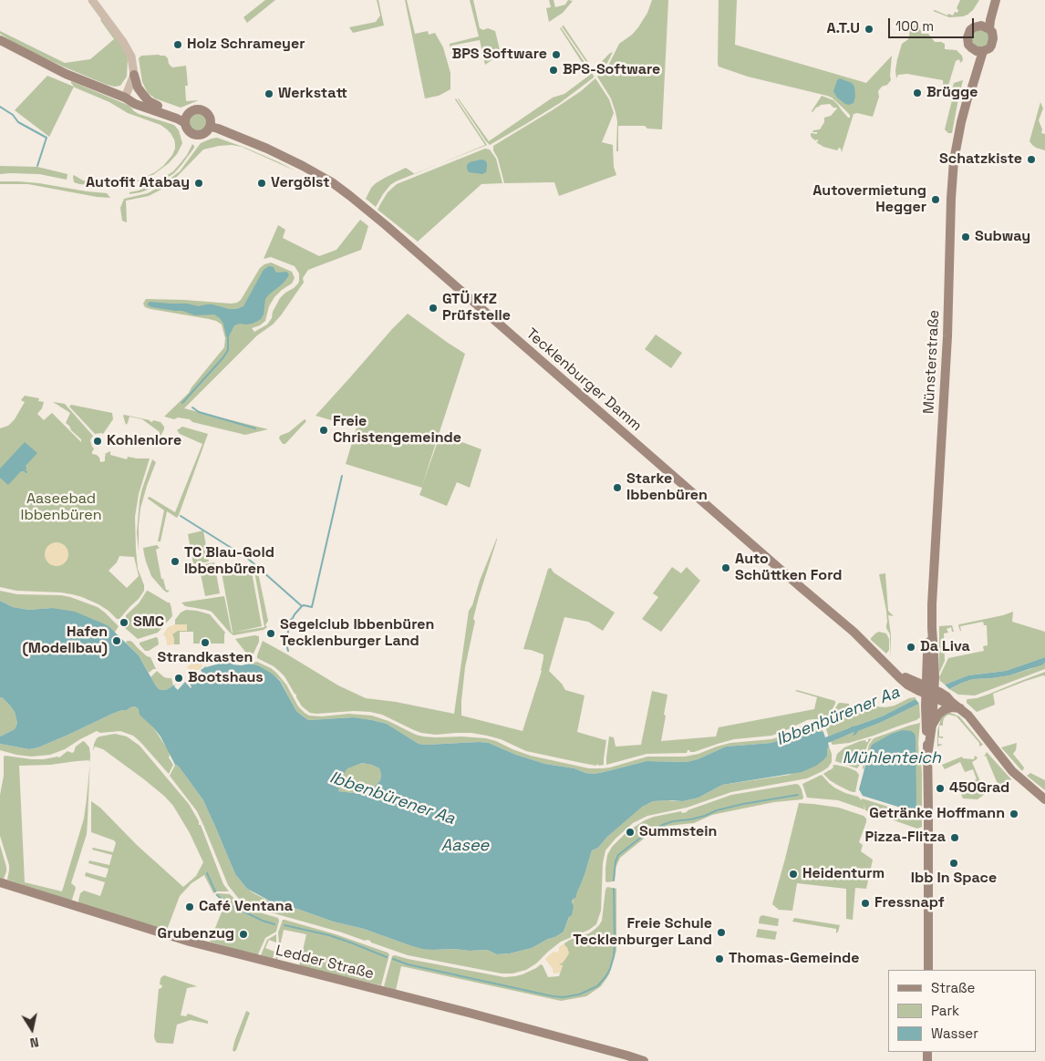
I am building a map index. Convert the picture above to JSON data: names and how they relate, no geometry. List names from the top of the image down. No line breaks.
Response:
{"streets":{"main road":["Münsterstraße","Tecklenburger Damm","Ledder Straße"]},"crossings":[["Münsterstraße","Tecklenburger Damm"]],"water":["Ibbenbürener Aa","Mühlenteich","Aasee"],"parks":["Aaseebad Ibbenbüren"],"places":["A.T.U","Holz Schrameyer","BPS Software","BPS-Software","Brügge","Werkstatt","Schatzkiste","Autofit Atabay","Vergölst","Autovermietung Hegger","Subway","GTÜ KfZ Prüfstelle","Freie Christengemeinde","Kohlenlore","Starke Ibbenbüren","TC Blau-Gold Ibbenbüren","Auto Schüttken Ford","SMC","Segelclub Ibbenbüren Tecklenburger Land","Hafen (Modellbau)","Strandkasten","Da Liva","Bootshaus","450Grad","Getränke Hoffmann","Summstein","Pizza-Flitza","Ibb In Space","Heidenturm","Fressnapf","Café Ventana","Freie Schule Tecklenburger Land","Grubenzug","Thomas-Gemeinde"],"legend":["Straße","Park","Wasser"],"scale_bar":"100 m","north":"bottom"}
